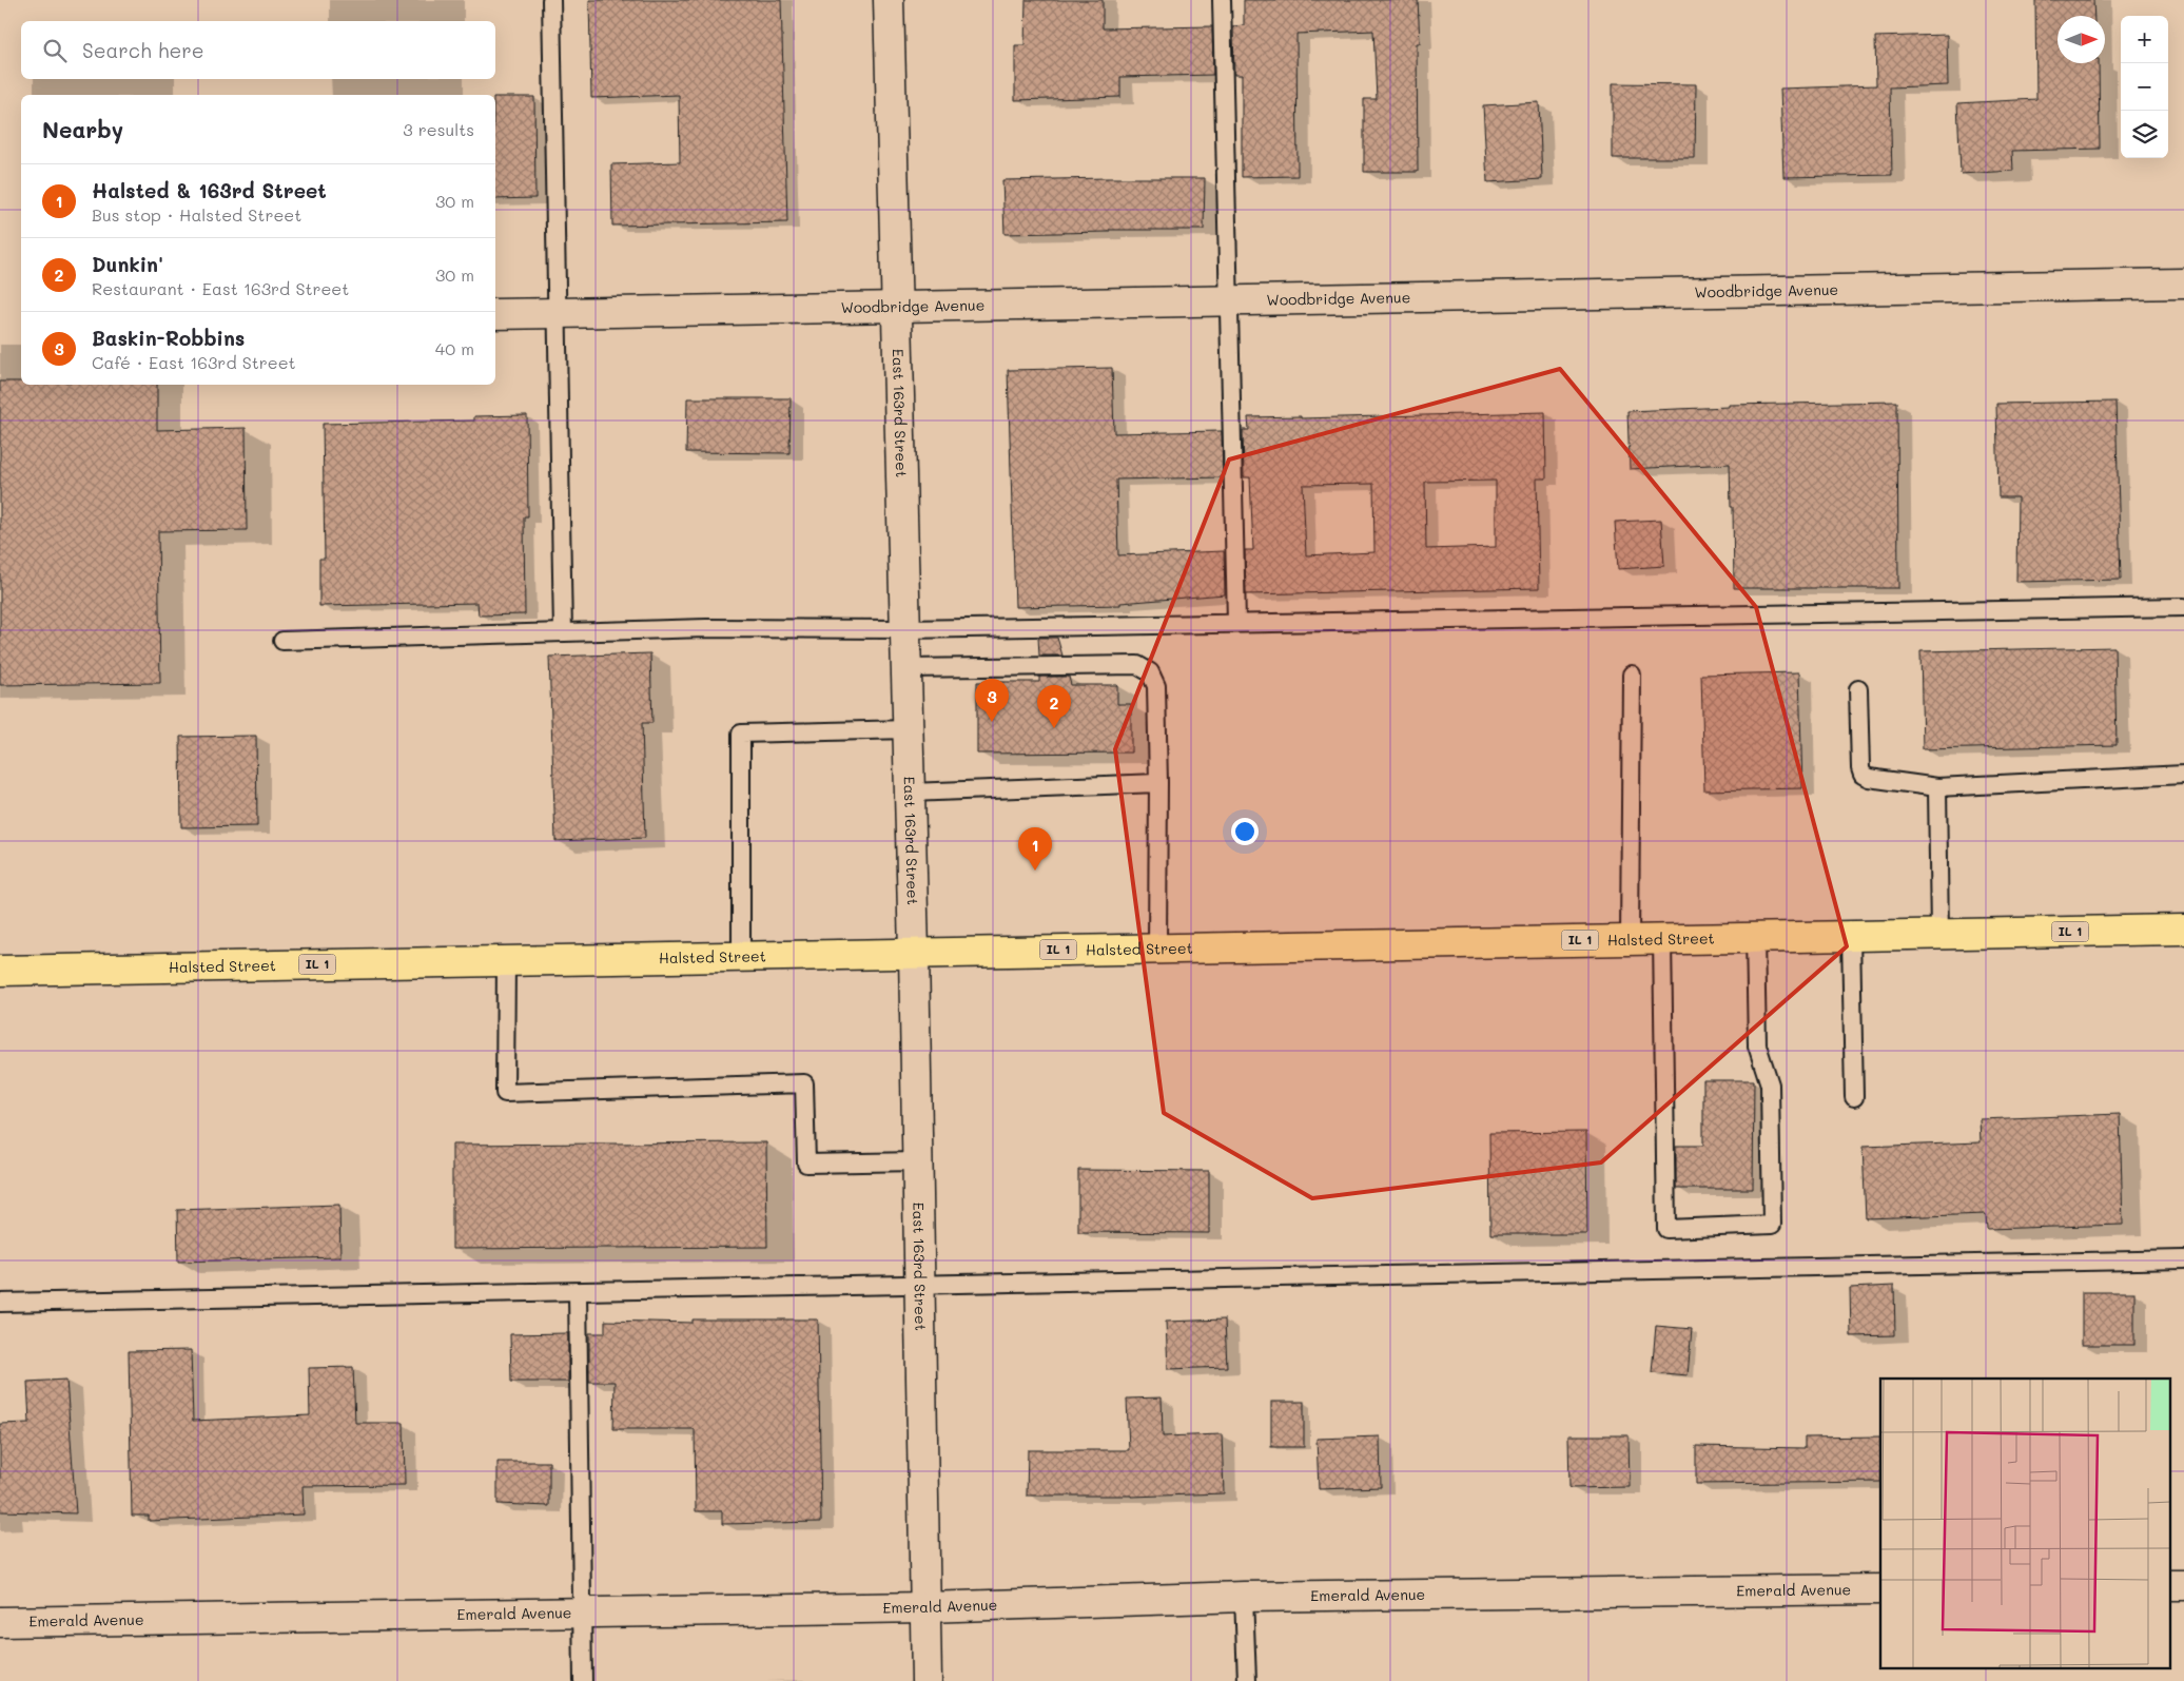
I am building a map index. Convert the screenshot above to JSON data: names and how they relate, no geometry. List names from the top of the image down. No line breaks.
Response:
{"streets":{"main road":["IL 1","Halsted Street"],"street":["Woodbridge Avenue","East 163rd Street","Emerald Avenue"]},"crossings":[["Woodbridge Avenue","East 163rd Street"],["East 163rd Street","Halsted Street"],["East 163rd Street","Emerald Avenue"]],"north":"right","page":{"map_buttons":["+","−"],"search":"Search here","heading":["Nearby","3 results"],"list":[{"mark":"1","name":"Halsted & 163rd Street","note":"Bus stop · Halsted Street","value":"30 m"},{"mark":"2","name":"Dunkin'","note":"Restaurant · East 163rd Street","value":"30 m"},{"mark":"3","name":"Baskin-Robbins","note":"Café · East 163rd Street","value":"40 m"}],"pins":["3","2","1"]}}
